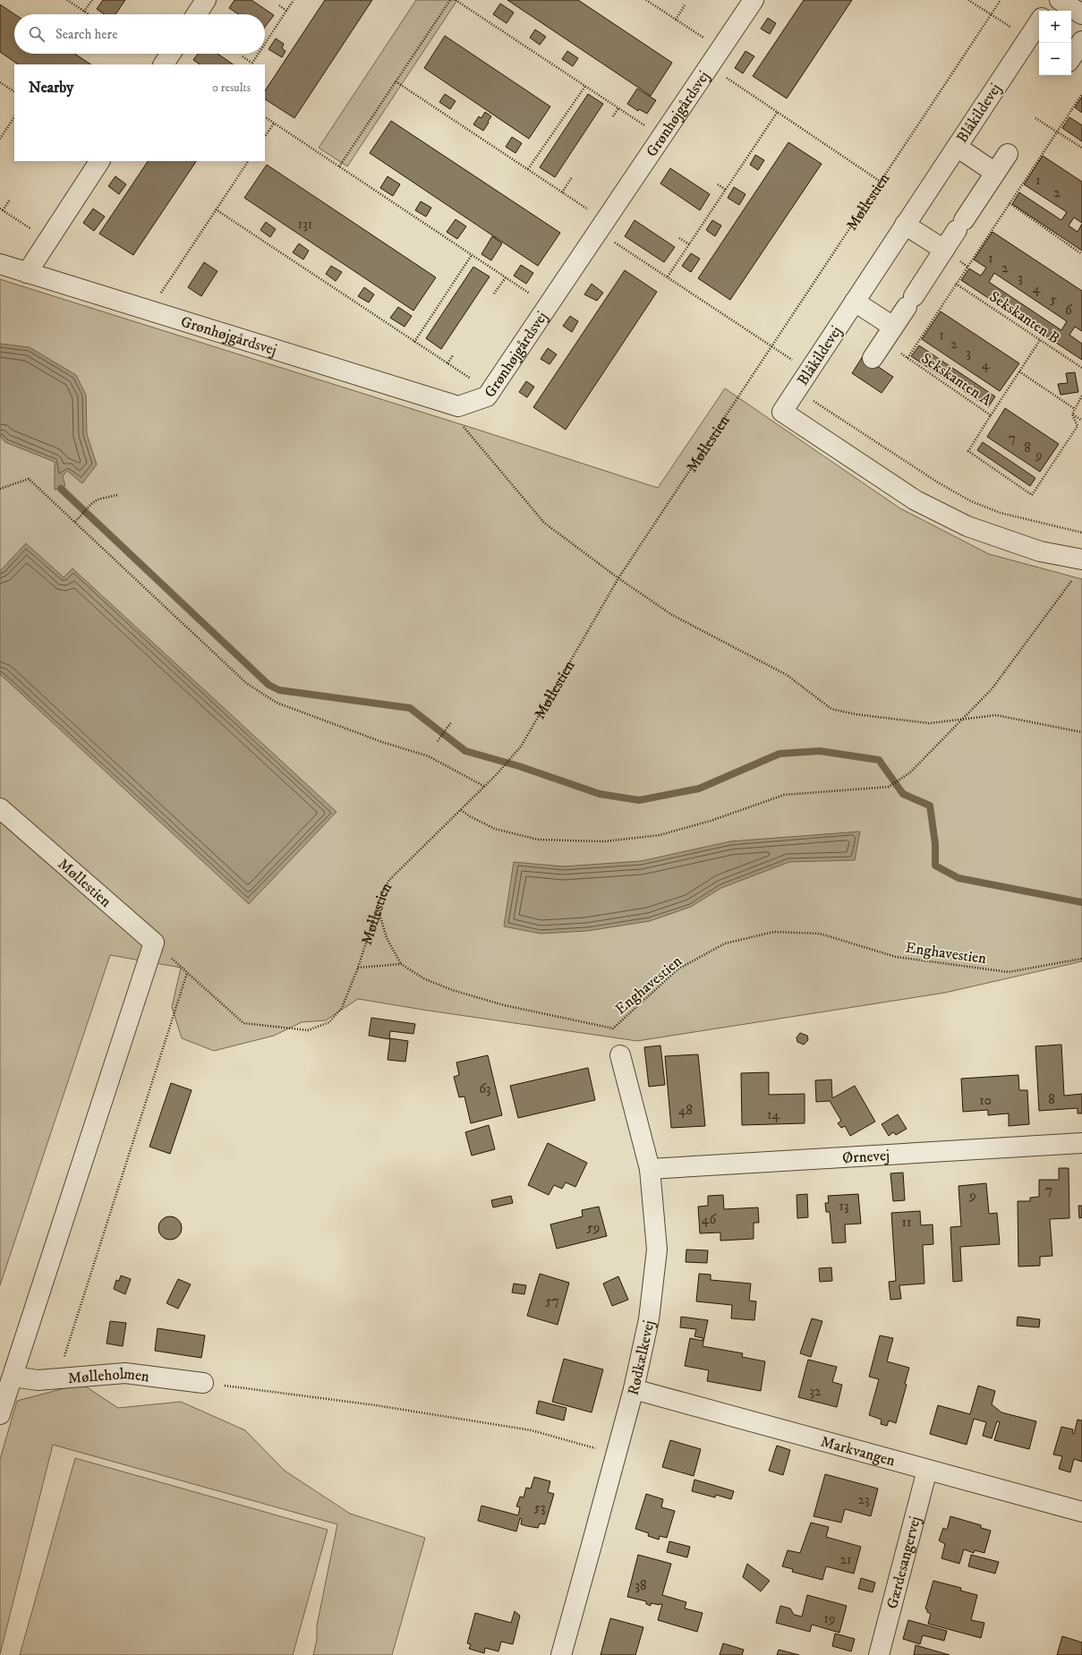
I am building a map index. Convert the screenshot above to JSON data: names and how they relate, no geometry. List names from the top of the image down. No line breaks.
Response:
{"streets":{"street":["Grønhøjgårdsvej","Blåkildevej","Møllestien","Ørnevej","Rødkælkevej","Mølleholmen","Markvangen","Gærdesangervej"],"path":["Sekskanten B","Sekskanten A","Enghavestien"]},"crossings":[["Ørnevej","Rødkælkevej"],["Rødkælkevej","Markvangen"],["Markvangen","Gærdesangervej"]],"house_numbers":["1","2","131","1","2","3","4","5","6","1","2","3","4","7","8","9","63","8","10","48","14","7","9","13","46","11","59","57","32","23","53","21","38","19"],"page":{"map_buttons":["+","−"],"search":"Search here","heading":["Nearby","0 results"]}}
